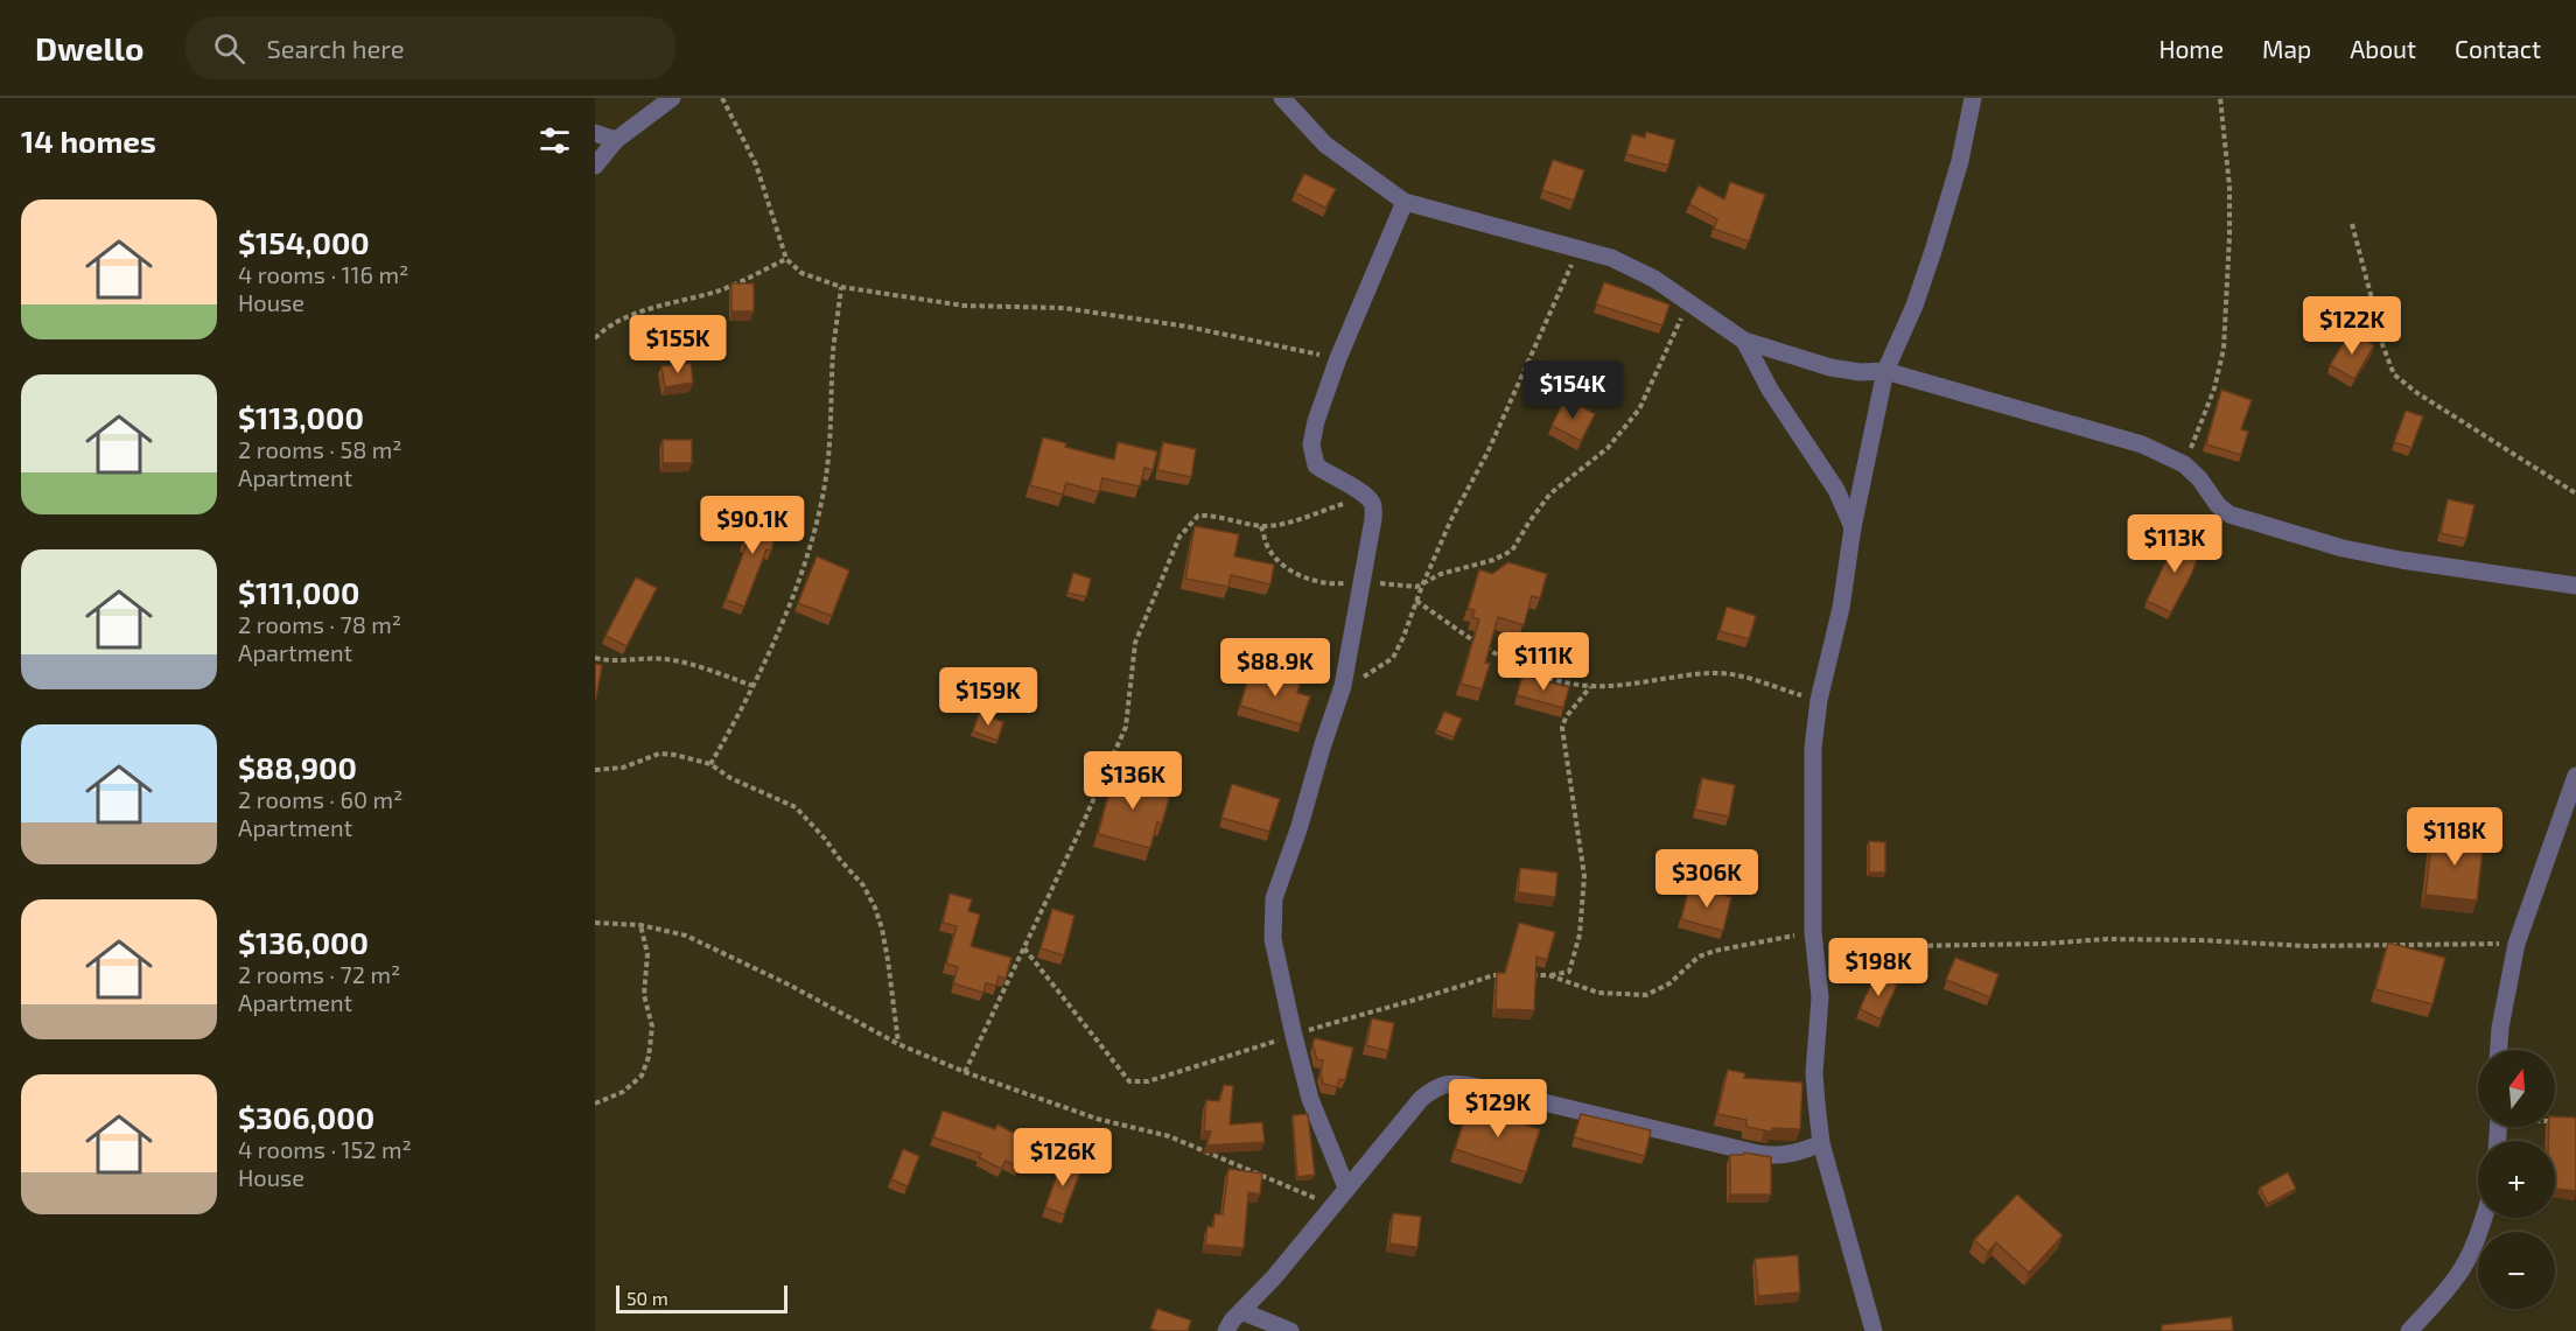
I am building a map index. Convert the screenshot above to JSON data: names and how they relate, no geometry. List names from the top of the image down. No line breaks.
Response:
{"scale_bar":"50 m","north":"top","page":{"header":"Dwello","search":"Search here","nav":["Home","Map","About","Contact"],"heading":"14 homes","list":[{"name":"$154,000","note":"4 rooms · 116 m² · House"},{"name":"$113,000","note":"2 rooms · 58 m² · Apartment"},{"name":"$111,000","note":"2 rooms · 78 m² · Apartment"},{"name":"$88,900","note":"2 rooms · 60 m² · Apartment"},{"name":"$136,000","note":"2 rooms · 72 m² · Apartment"},{"name":"$306,000","note":"4 rooms · 152 m² · House"}],"price":["$122K","$155K","$154K","$90.1K","$113K","$111K","$88.9K","$159K","$136K","$118K","$306K","$198K","$129K","$126K"],"map_buttons":["+","−"],"scale":"50 m"}}
